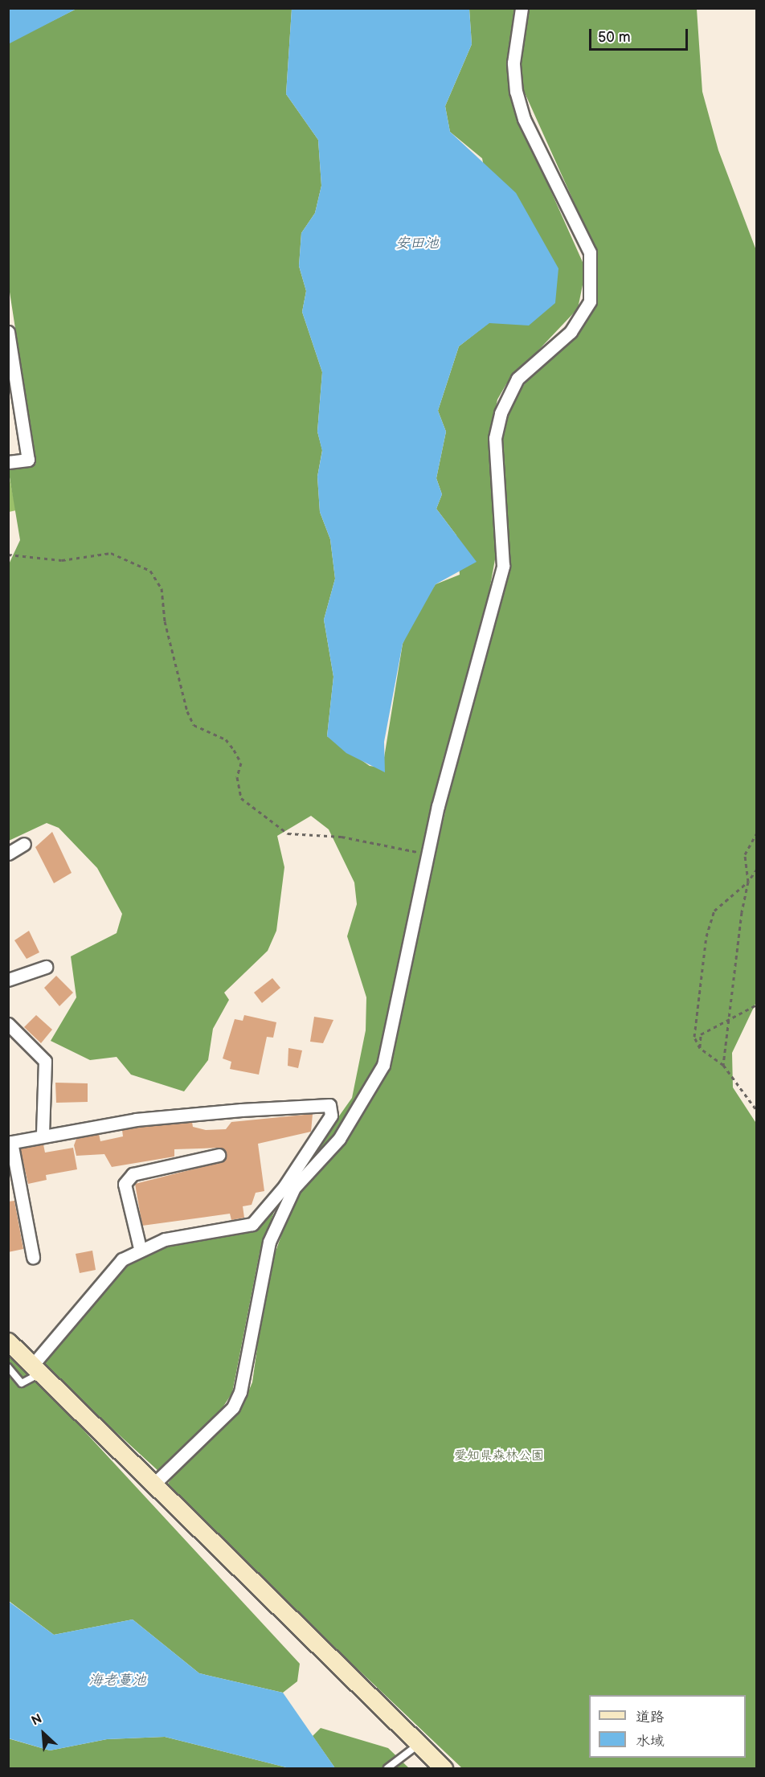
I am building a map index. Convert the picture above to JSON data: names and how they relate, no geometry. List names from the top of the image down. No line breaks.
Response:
{"water":["安田池","海老蔓池"],"parks":["愛知県森林公園"],"legend":["道路","水域"],"scale_bar":"50 m","north":"top left"}
